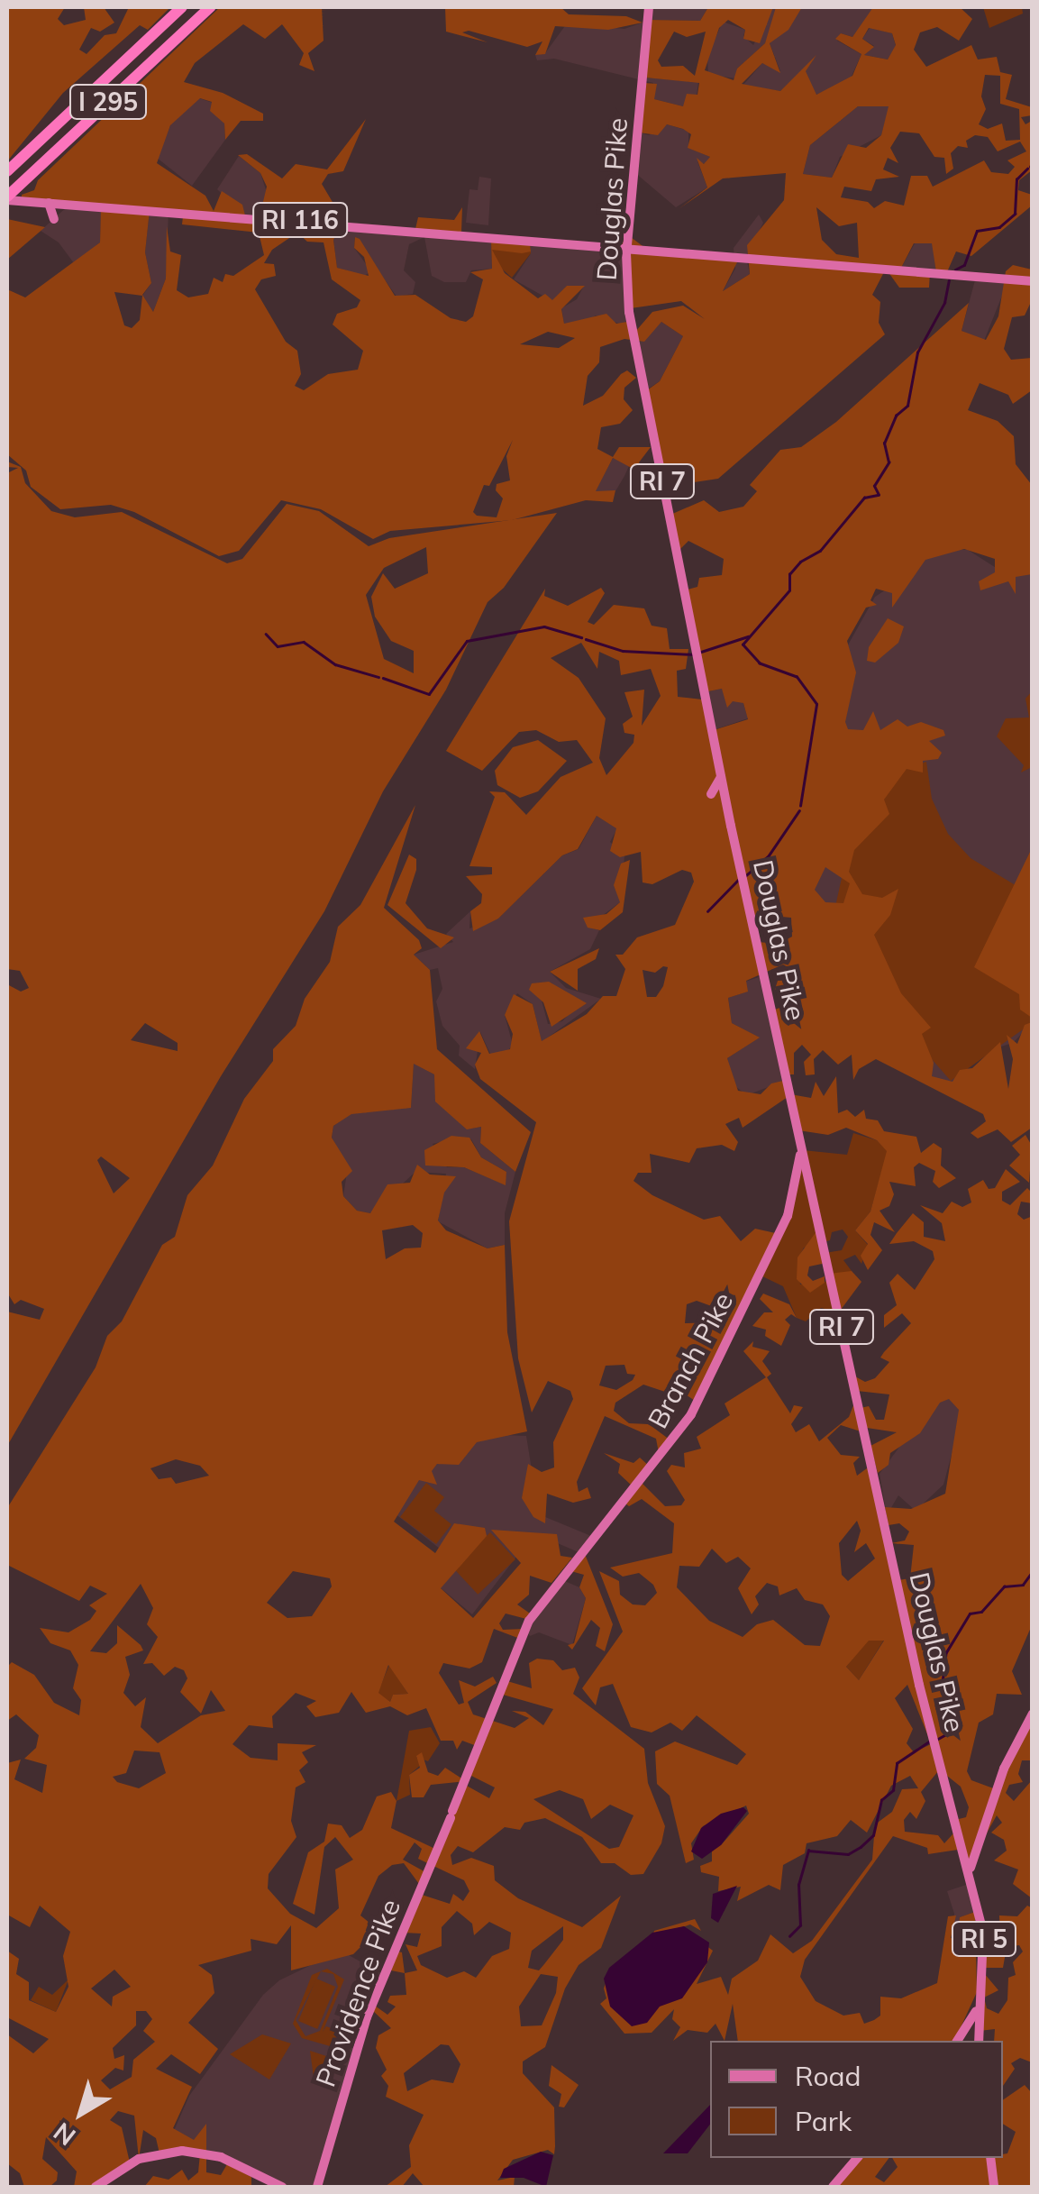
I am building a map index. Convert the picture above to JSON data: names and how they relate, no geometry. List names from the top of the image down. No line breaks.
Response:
{"streets":{"highway":["I 295"],"main road":["Douglas Pike","RI 116","RI 7","Branch Pike","RI 5","Providence Pike"]},"crossings":[["I 295","RI 116"],["Douglas Pike","RI 116"],["Douglas Pike","Branch Pike"],["Douglas Pike","RI 5"],["Branch Pike","Providence Pike"]],"legend":["Road","Park"],"north":"bottom left"}
